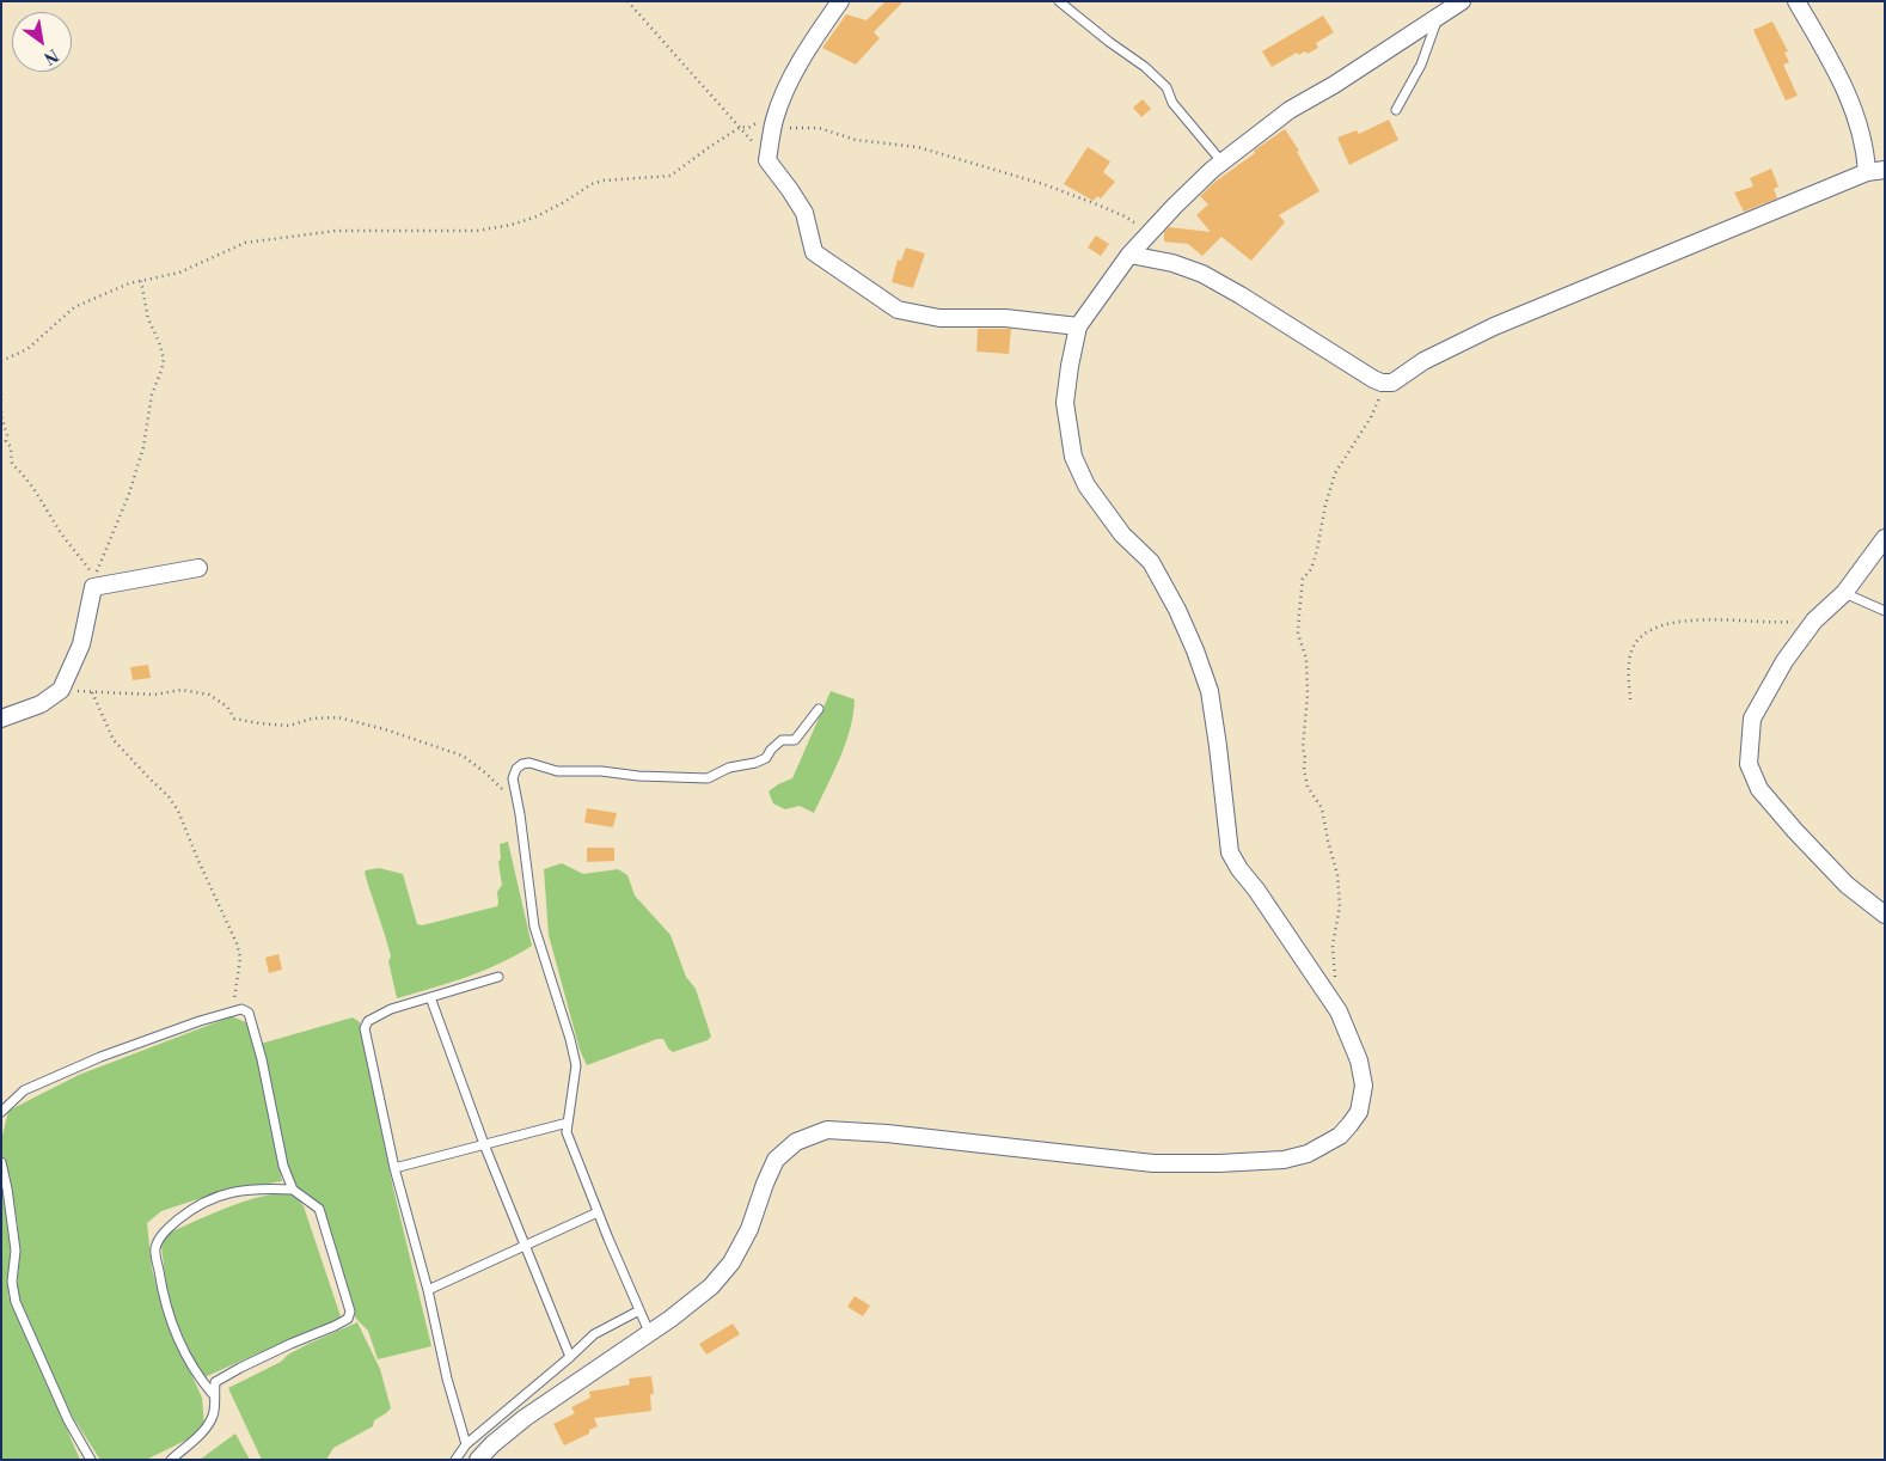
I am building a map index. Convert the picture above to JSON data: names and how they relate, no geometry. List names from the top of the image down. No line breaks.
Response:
{"north":"bottom right"}
